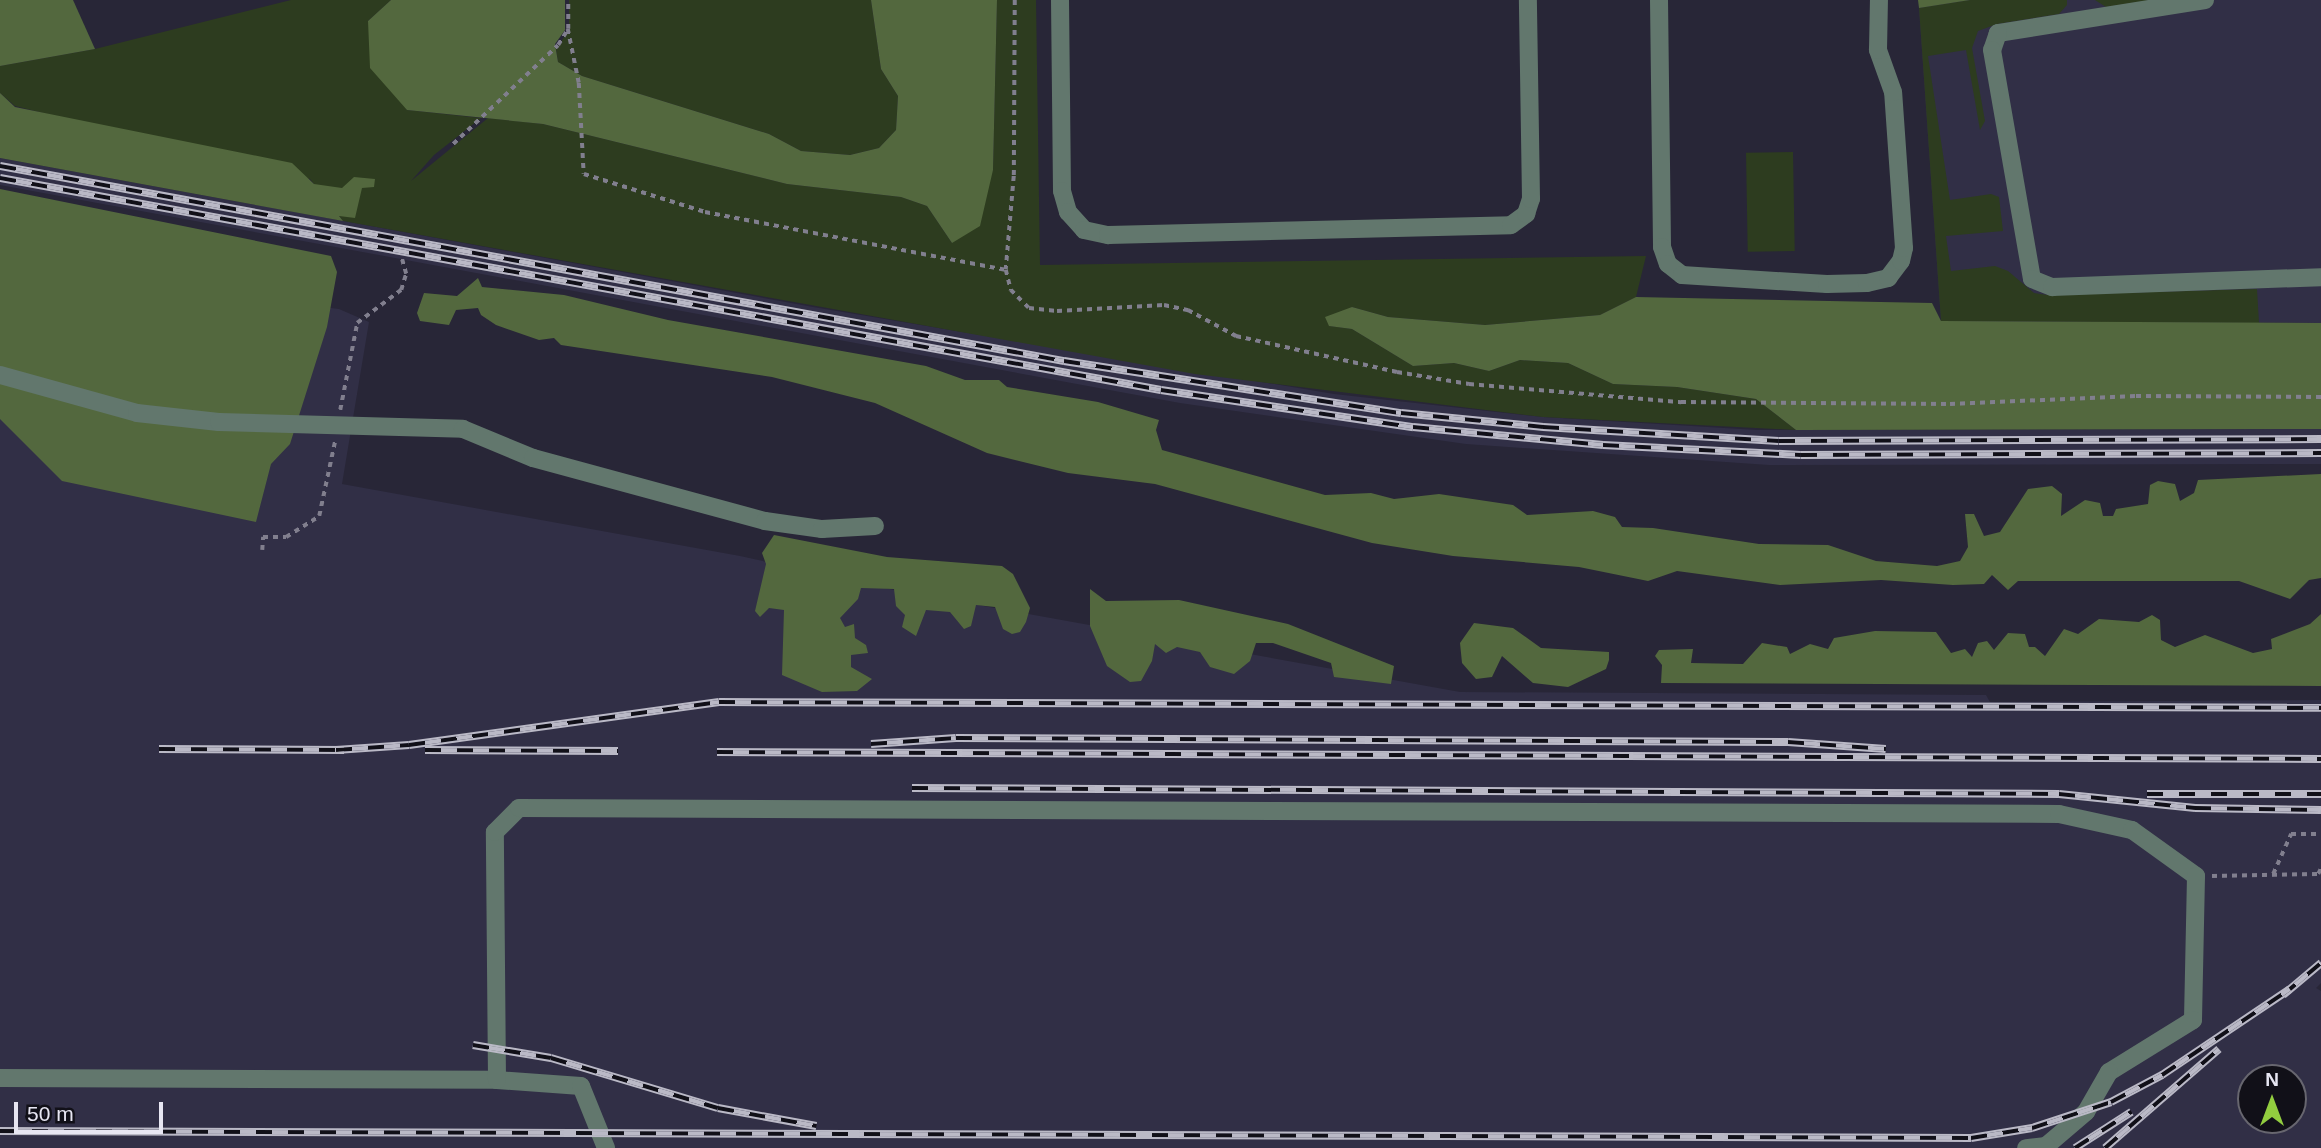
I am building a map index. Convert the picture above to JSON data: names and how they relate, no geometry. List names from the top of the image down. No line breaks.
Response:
{"scale_bar":"50 m","north":"top"}
